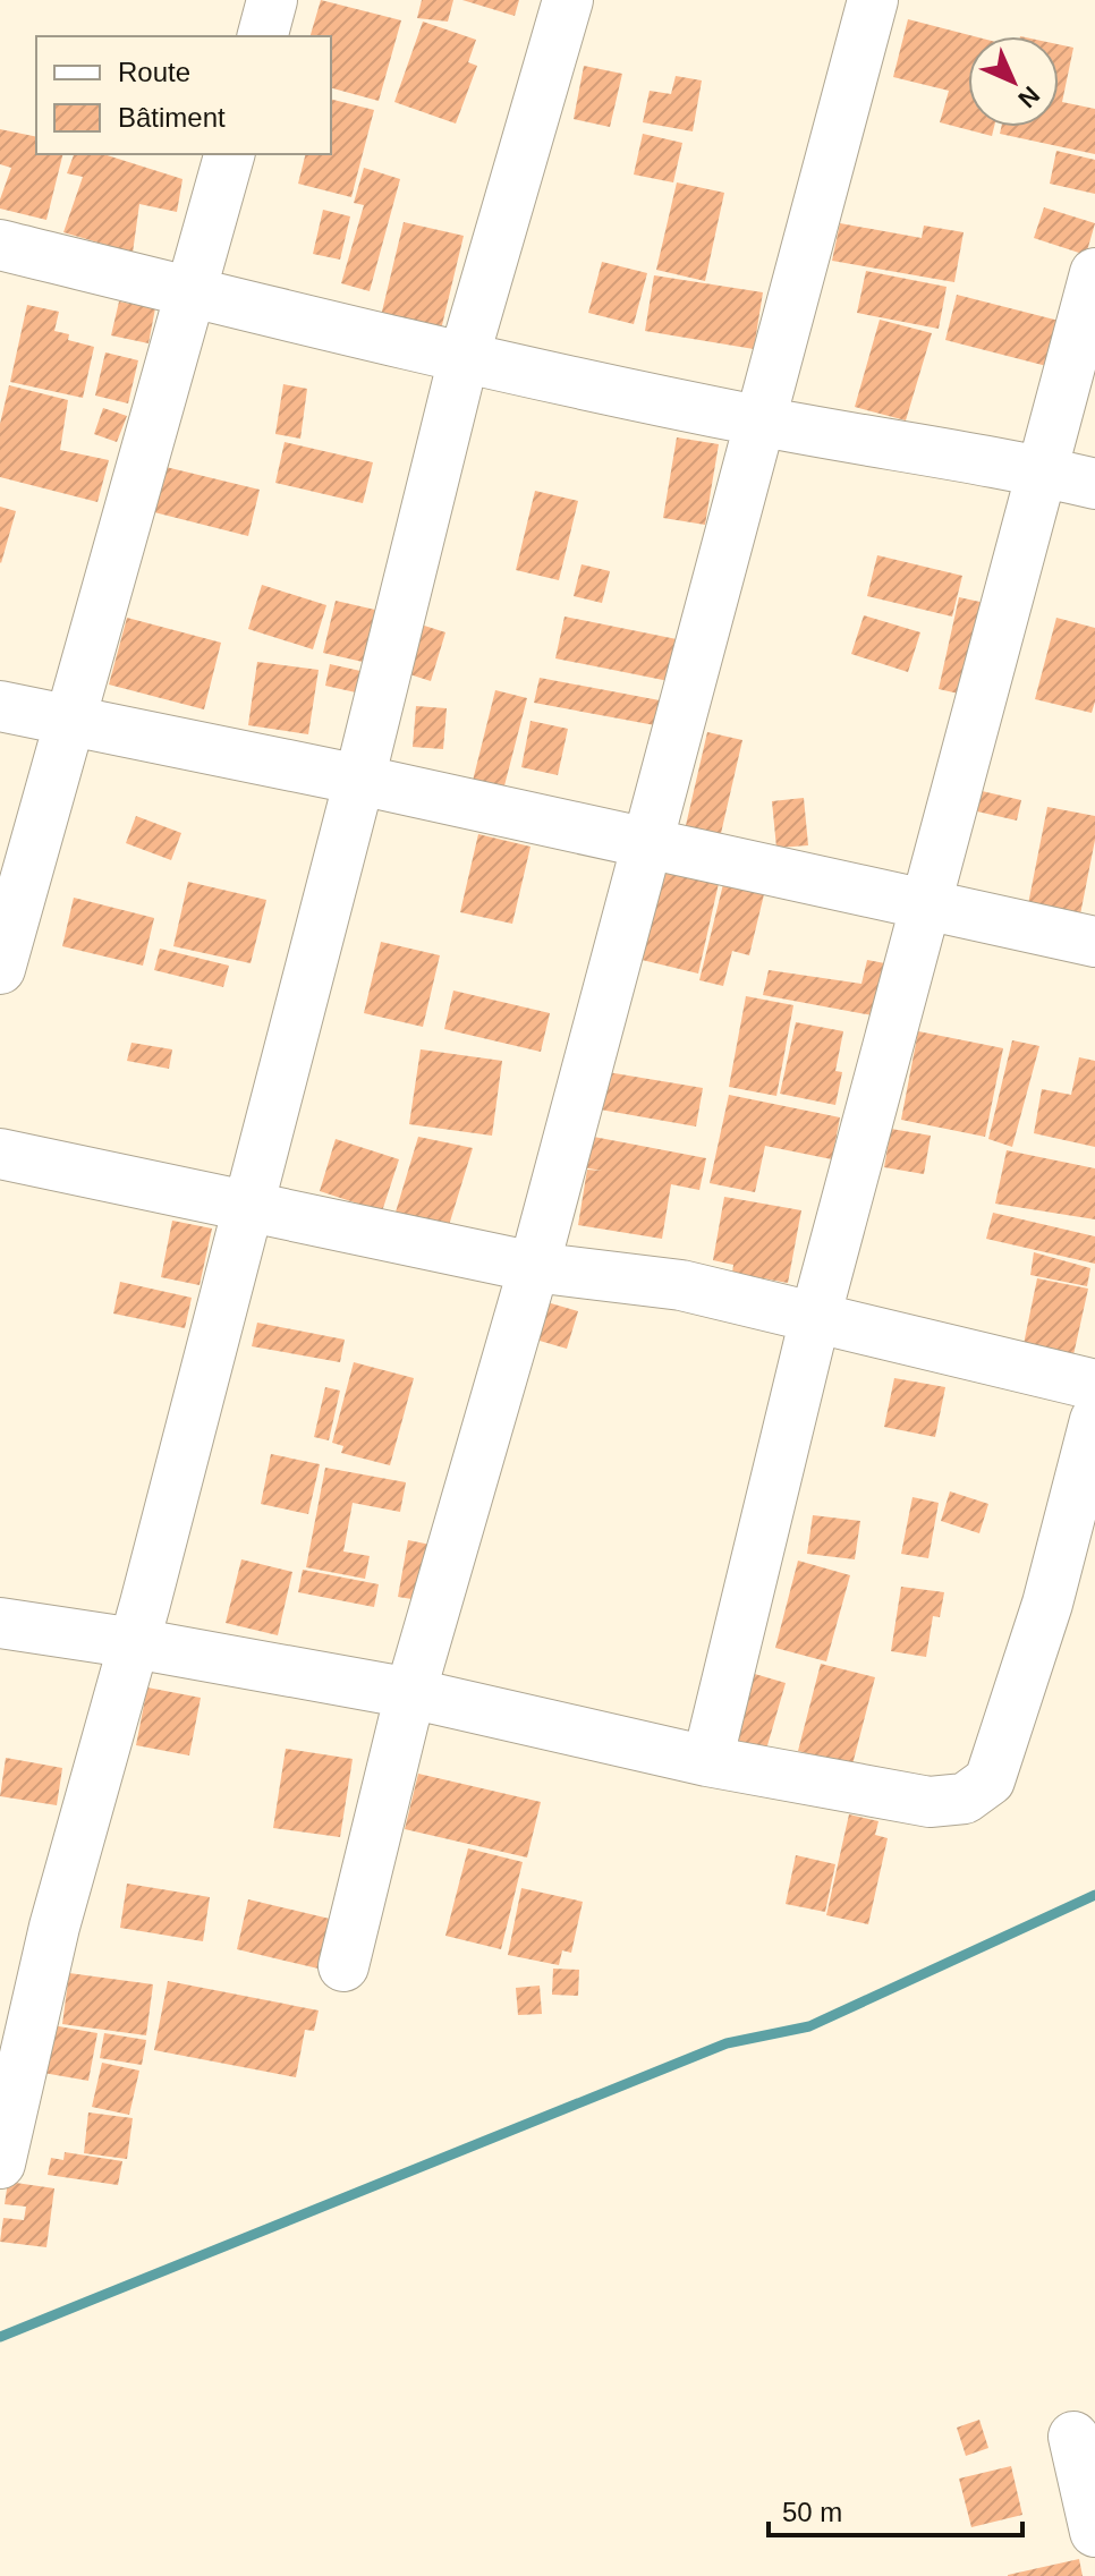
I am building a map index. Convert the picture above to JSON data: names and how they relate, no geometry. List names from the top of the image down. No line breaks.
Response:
{"legend":["Route","Bâtiment"],"scale_bar":"50 m","north":"bottom right"}
